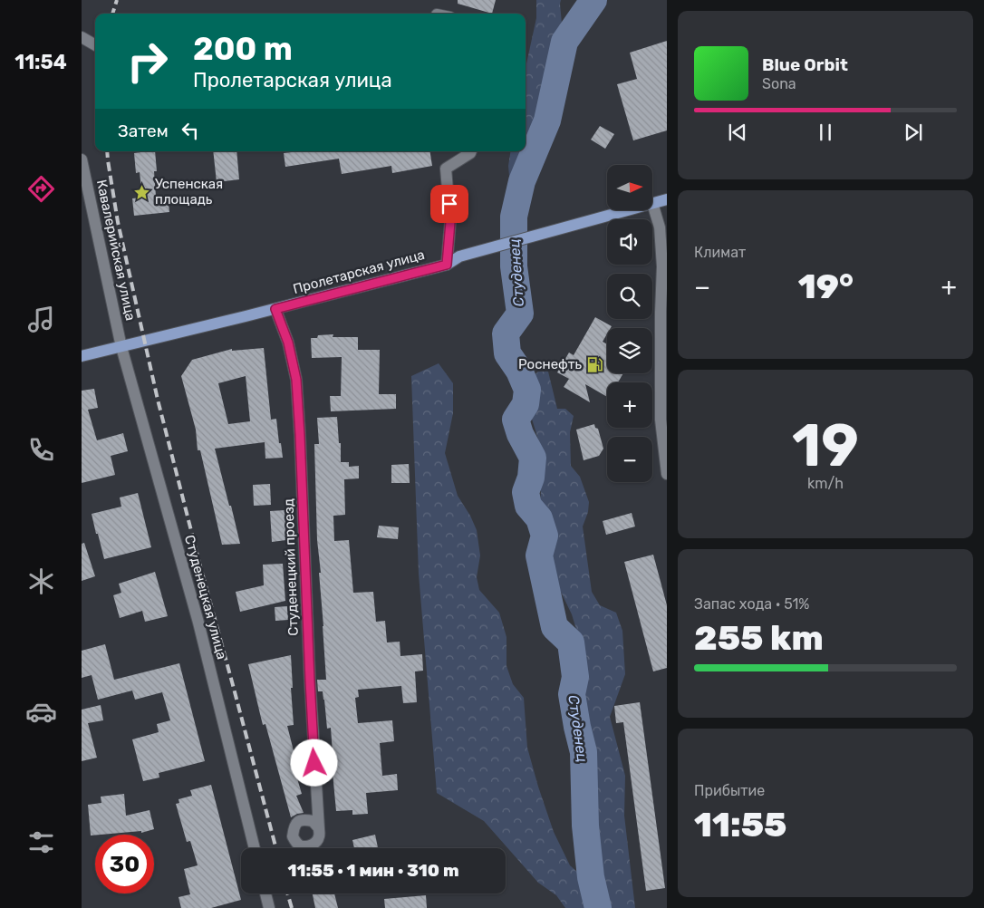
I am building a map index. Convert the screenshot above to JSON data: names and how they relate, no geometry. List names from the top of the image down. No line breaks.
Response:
{"streets":{"main road":["Пролетарская улица"],"street":["Кавалерийская улица","Студенецкий проезд","Студенецкая улица"]},"crossings":[["Кавалерийская улица","Пролетарская улица"],["Кавалерийская улица","Студенецкая улица"],["Пролетарская улица","Студенецкий проезд"],["Пролетарская улица","Студенецкая улица"]],"water":["Студенец"],"places":{"place":["Успенская площадь"],"fuel station":["Роснефть"]},"north":"right","page":{"tabs":"11:54","turn":["200 m","Пролетарская улица"],"song":["Blue Orbit","Sona"],"then":"Затем","map_buttons":["+","−"],"tile":["Климат",["19","km/h"],["Запас хода · 51%","255 km"],["Прибытие","11:55"]],"heat":["−","19°","+"],"limit":"30","trip":"11:55 · 1 мин · 310 m"}}
